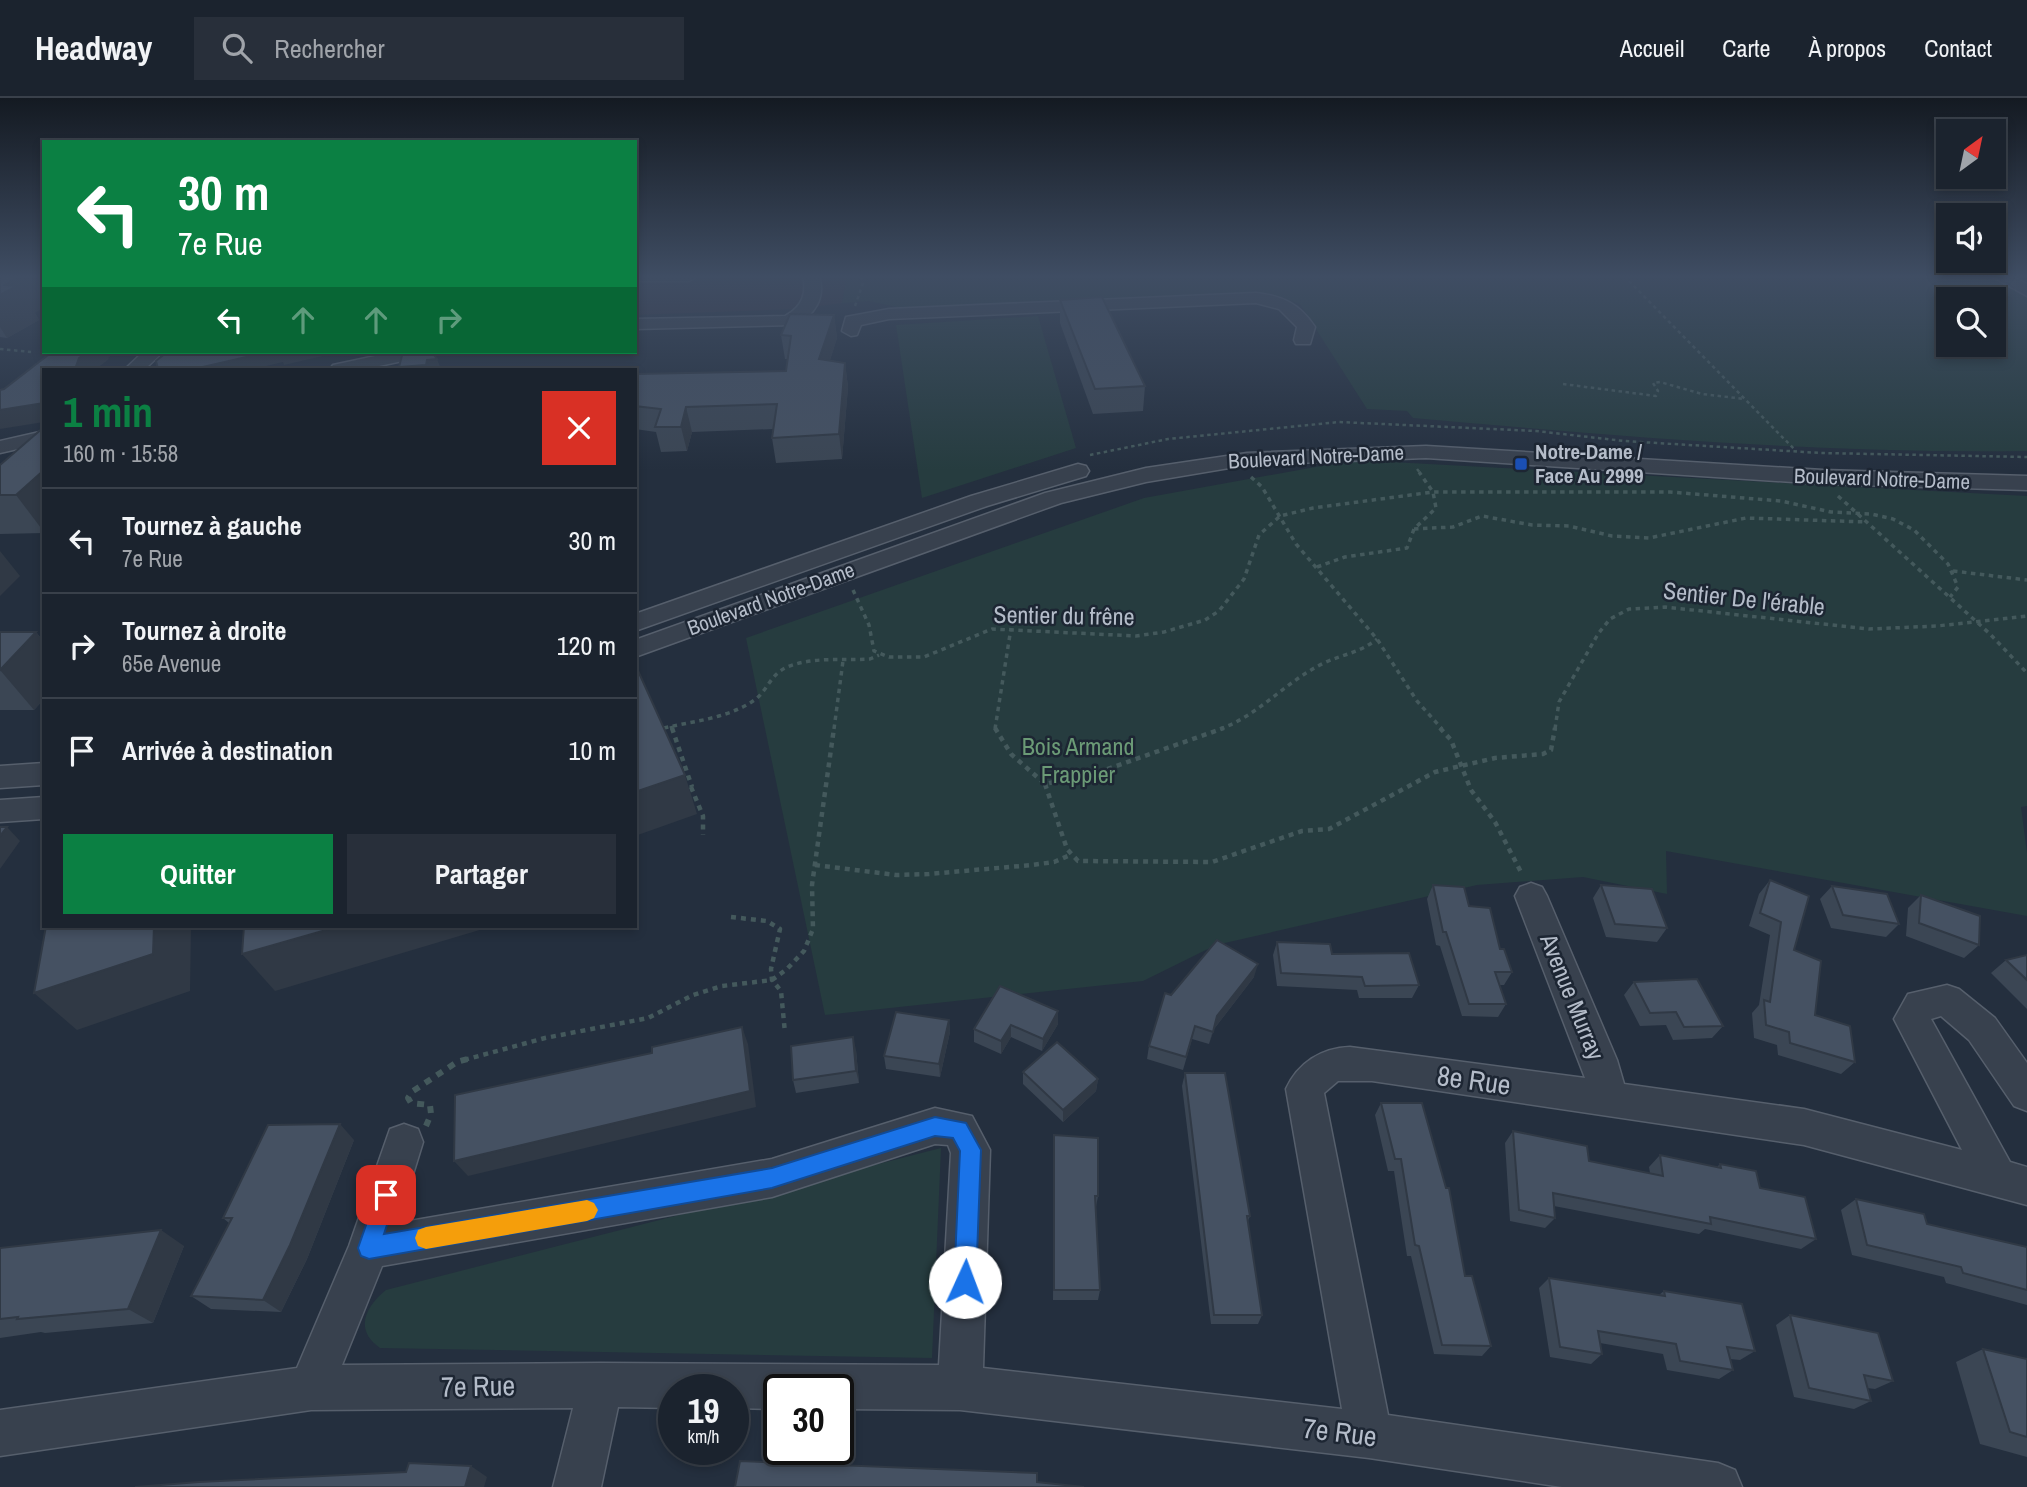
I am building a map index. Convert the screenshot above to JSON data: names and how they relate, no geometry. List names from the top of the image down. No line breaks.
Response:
{"streets":{"street":["Boulevard Notre-Dame","Avenue Murray","8e Rue","7e Rue"],"path":["Sentier De l'érable","Sentier du frêne"]},"crossings":[["Avenue Murray","8e Rue"],["8e Rue","7e Rue"]],"parks":["Bois Armand Frappier"],"places":{"transit":["Notre-Dame / Face Au 2999"]},"north":"top right","page":{"header":"Headway","search":"Rechercher","nav":["Accueil","Carte","À propos","Contact"],"turn":["30 m","7e Rue"],"heading":["1 min","160 m · 15:58"],"list":[{"name":"Tournez à gauche","note":"7e Rue","value":"30 m"},{"name":"Tournez à droite","note":"65e Avenue","value":"120 m"},{"name":"Arrivée à destination","value":"10 m"}],"buttons":["Quitter","Partager"],"speed":"19 km/h","limit":"30"}}
